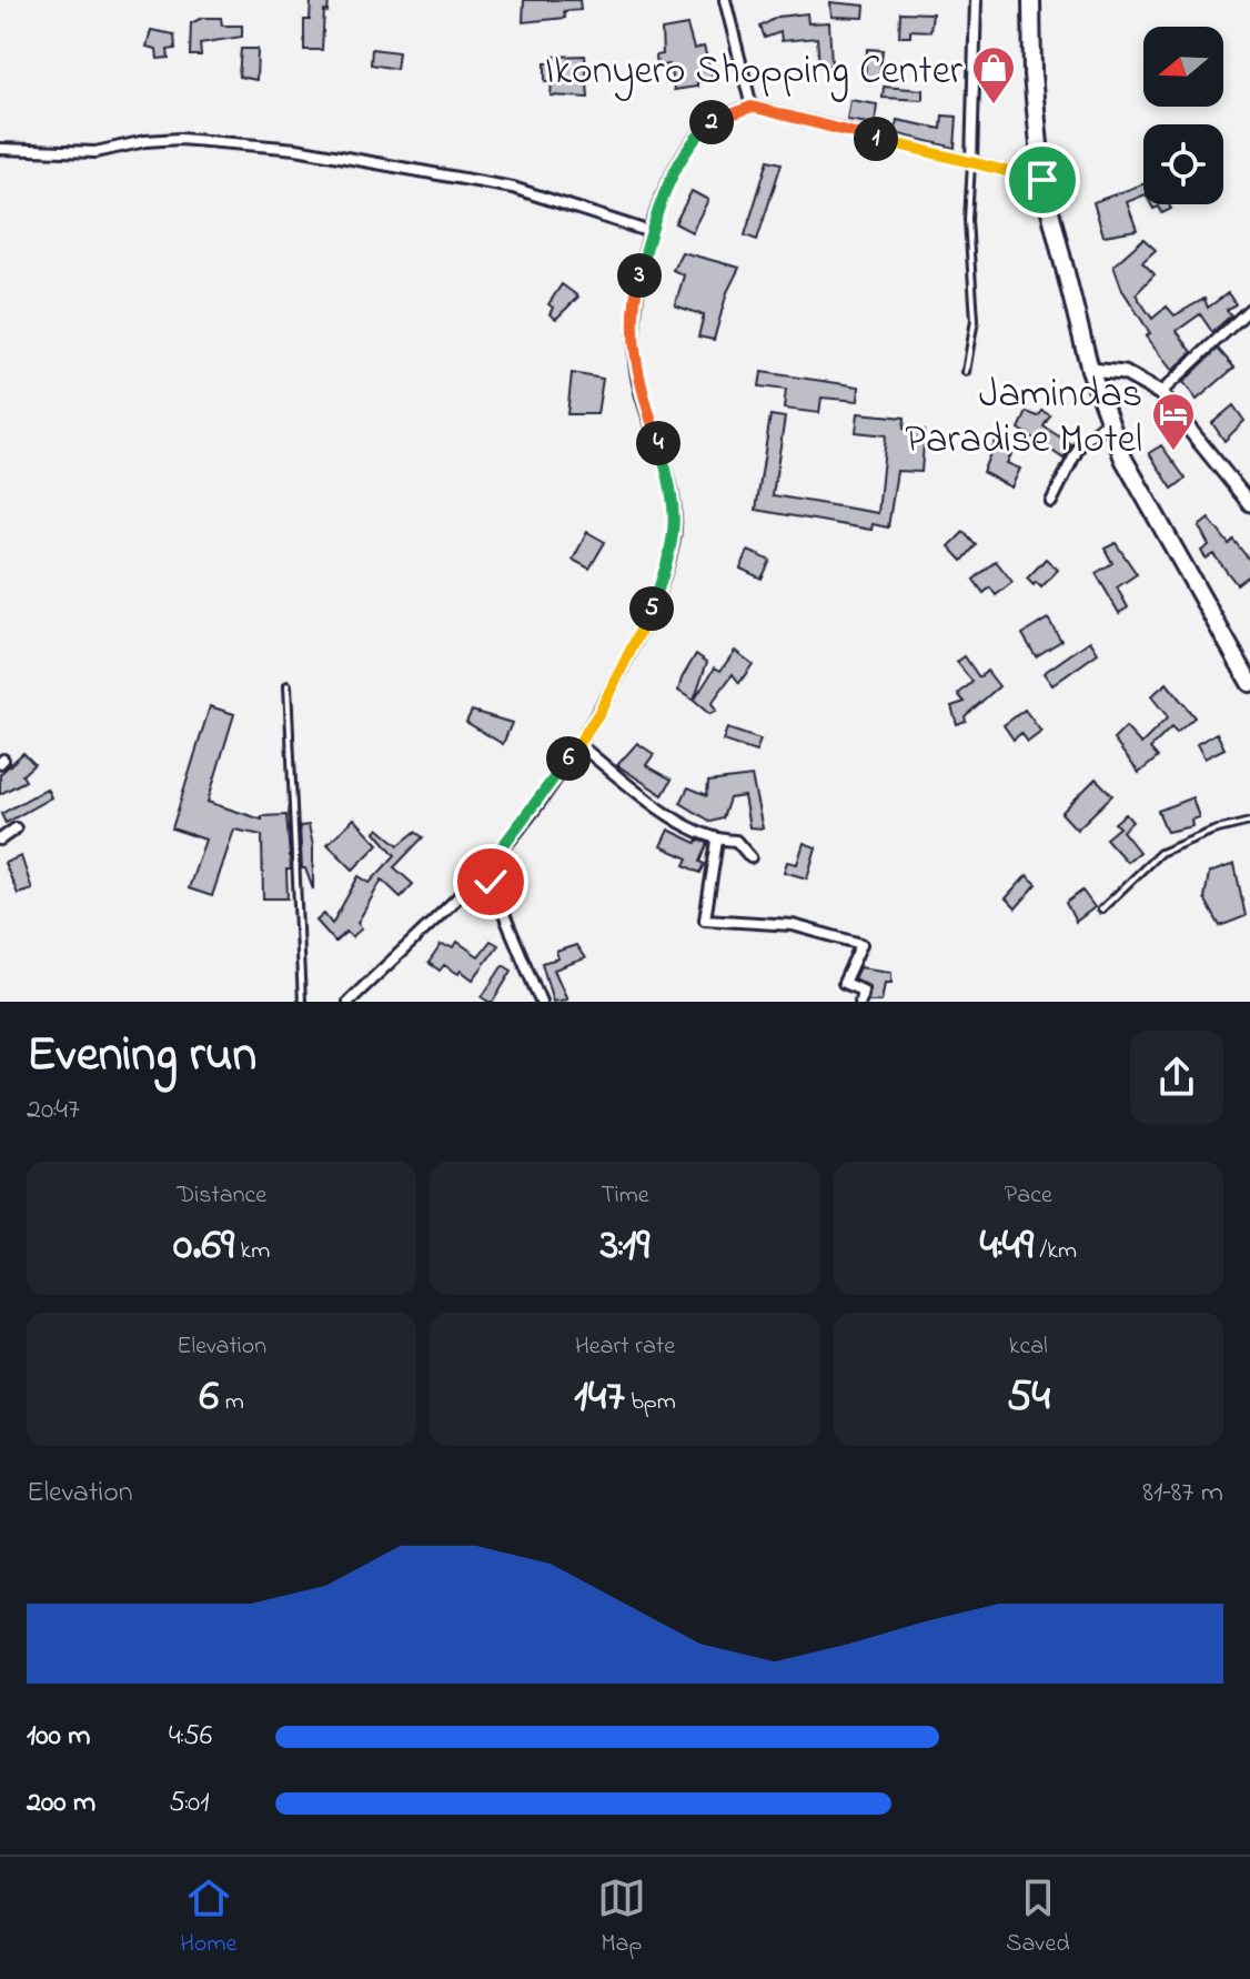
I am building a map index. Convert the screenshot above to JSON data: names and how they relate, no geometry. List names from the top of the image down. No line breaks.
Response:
{"places":{"shop":["Ikonyero Shopping Center"],"hotel":["Jamindas Paradise Motel"]},"north":"left","page":{"pins":["2","1","3","4","5","6"],"heading":["Evening run","20:47"],"stats":[["Distance","0.69 km"],["Time","3:19"],["Pace","4:49 /km"],["Elevation","6 m"],["Heart rate","147 bpm"],["kcal","54"]],"chart":["Elevation","81–87 m"],"list":[{"name":"100 m","note":"4:56"},{"name":"200 m","note":"5:01"}],"tabs":["Home","Map","Saved"]}}
